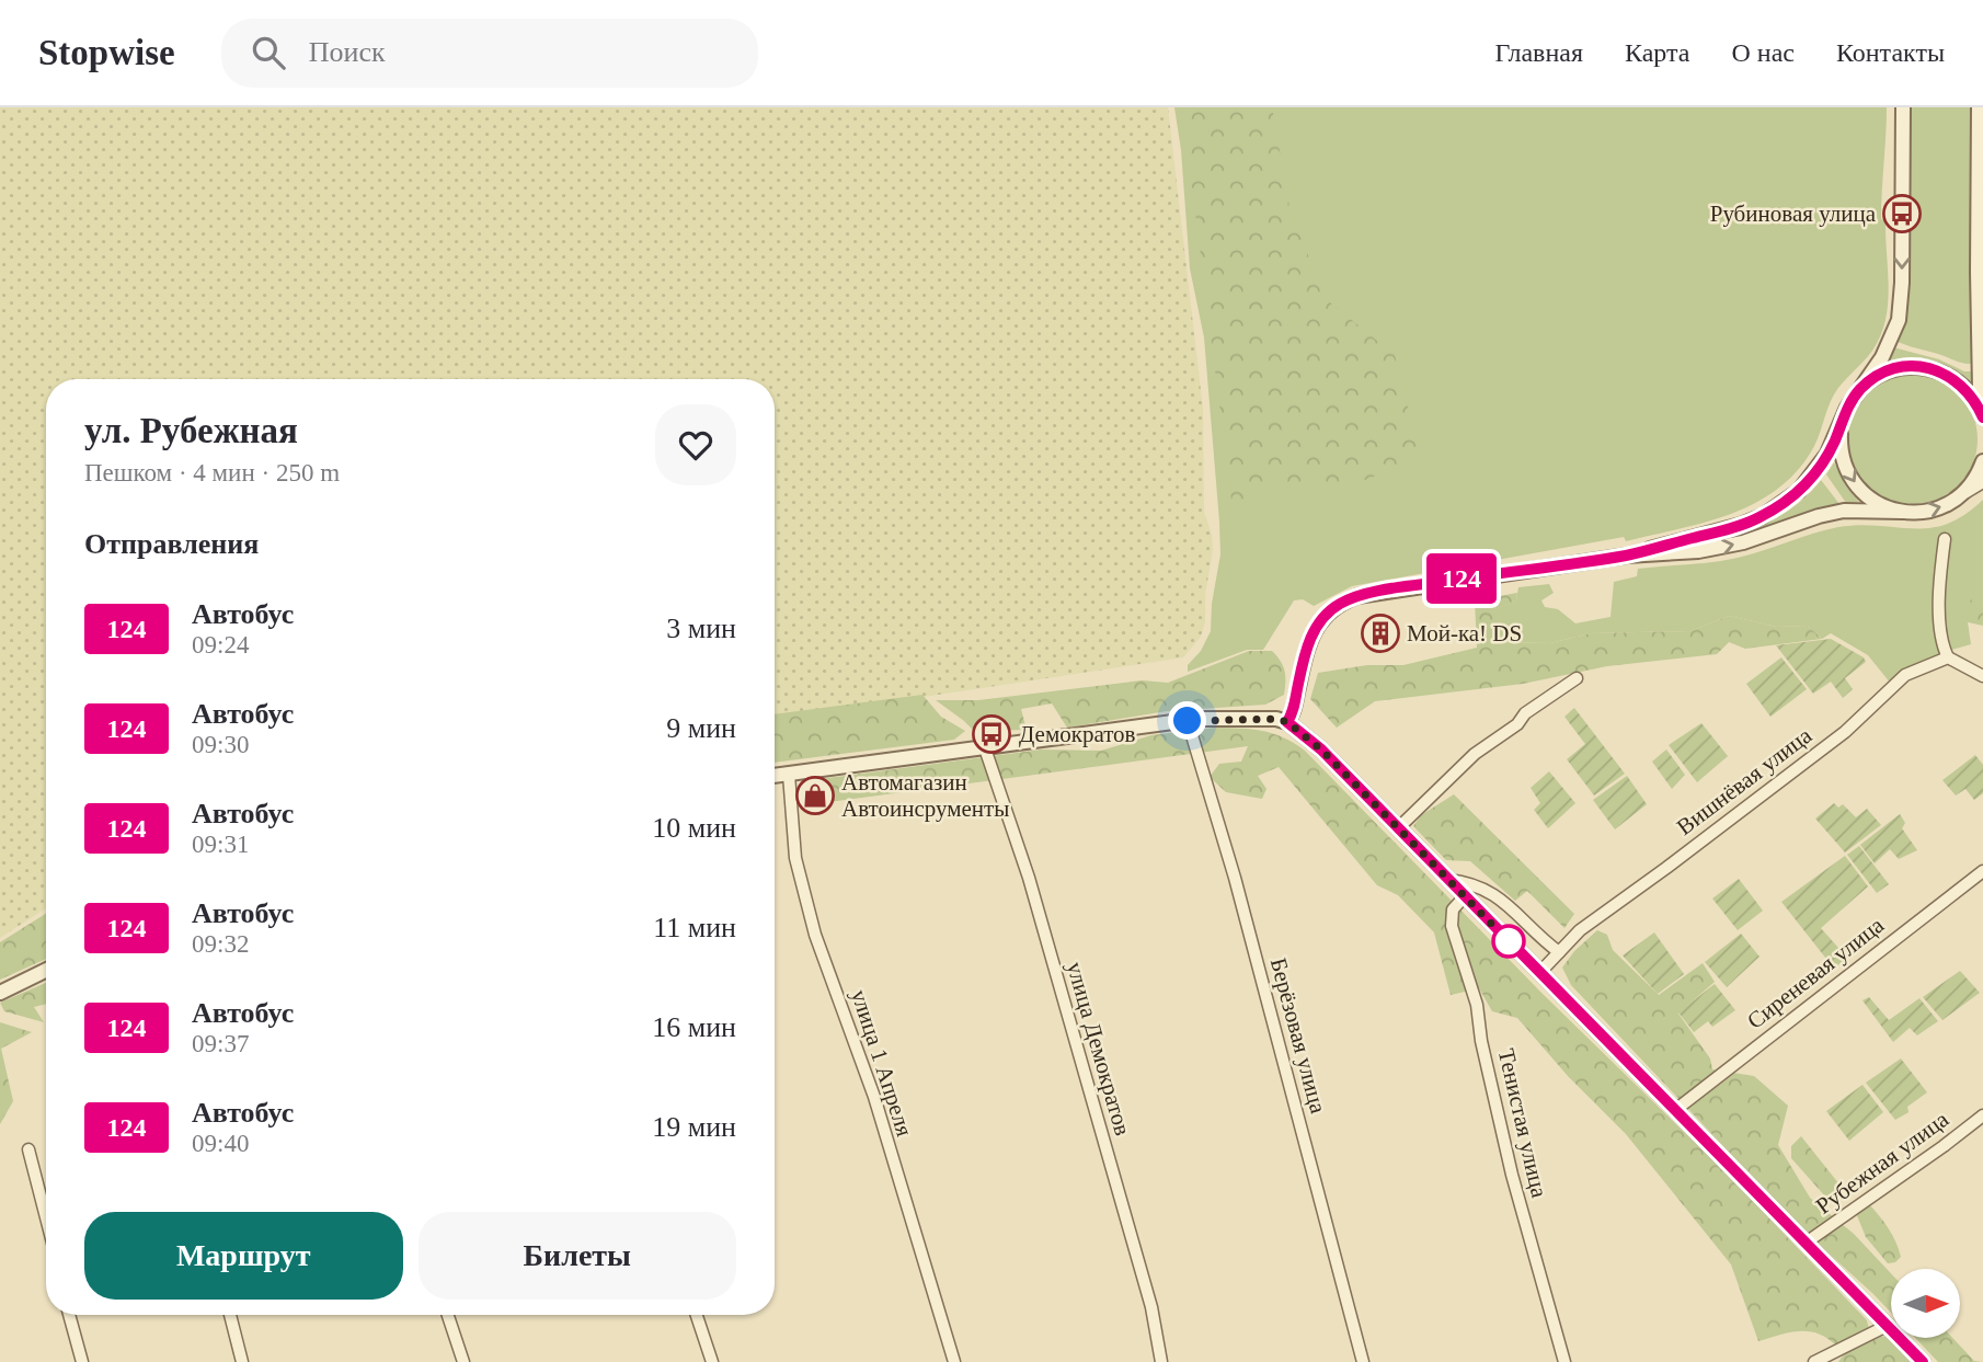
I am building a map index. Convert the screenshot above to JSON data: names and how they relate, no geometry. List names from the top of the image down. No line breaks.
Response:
{"streets":{"street":["Вишнёвая улица","Сиреневая улица","Берёзовая улица","улица Демократов","улица 1 Апреля","Тенистая улица","Рубежная улица"]},"places":{"bus stop":["Рубиновая улица","Демократов"],"building":["Мой-ка! DS"],"shop":["Автомагазин Автоинсрументы"]},"lines":["bus line 124"],"north":"right","page":{"header":"Stopwise","search":"Поиск","nav":["Главная","Карта","О нас","Контакты"],"on_map":"124","heading":[["ул. Рубежная","Пешком · 4 мин · 250 m"],"Отправления"],"list":[{"mark":"124","name":"Автобус","note":"09:24","value":"3 мин"},{"mark":"124","name":"Автобус","note":"09:30","value":"9 мин"},{"mark":"124","name":"Автобус","note":"09:31","value":"10 мин"},{"mark":"124","name":"Автобус","note":"09:32","value":"11 мин"},{"mark":"124","name":"Автобус","note":"09:37","value":"16 мин"},{"mark":"124","name":"Автобус","note":"09:40","value":"19 мин"}],"buttons":["Маршрут","Билеты"]}}
